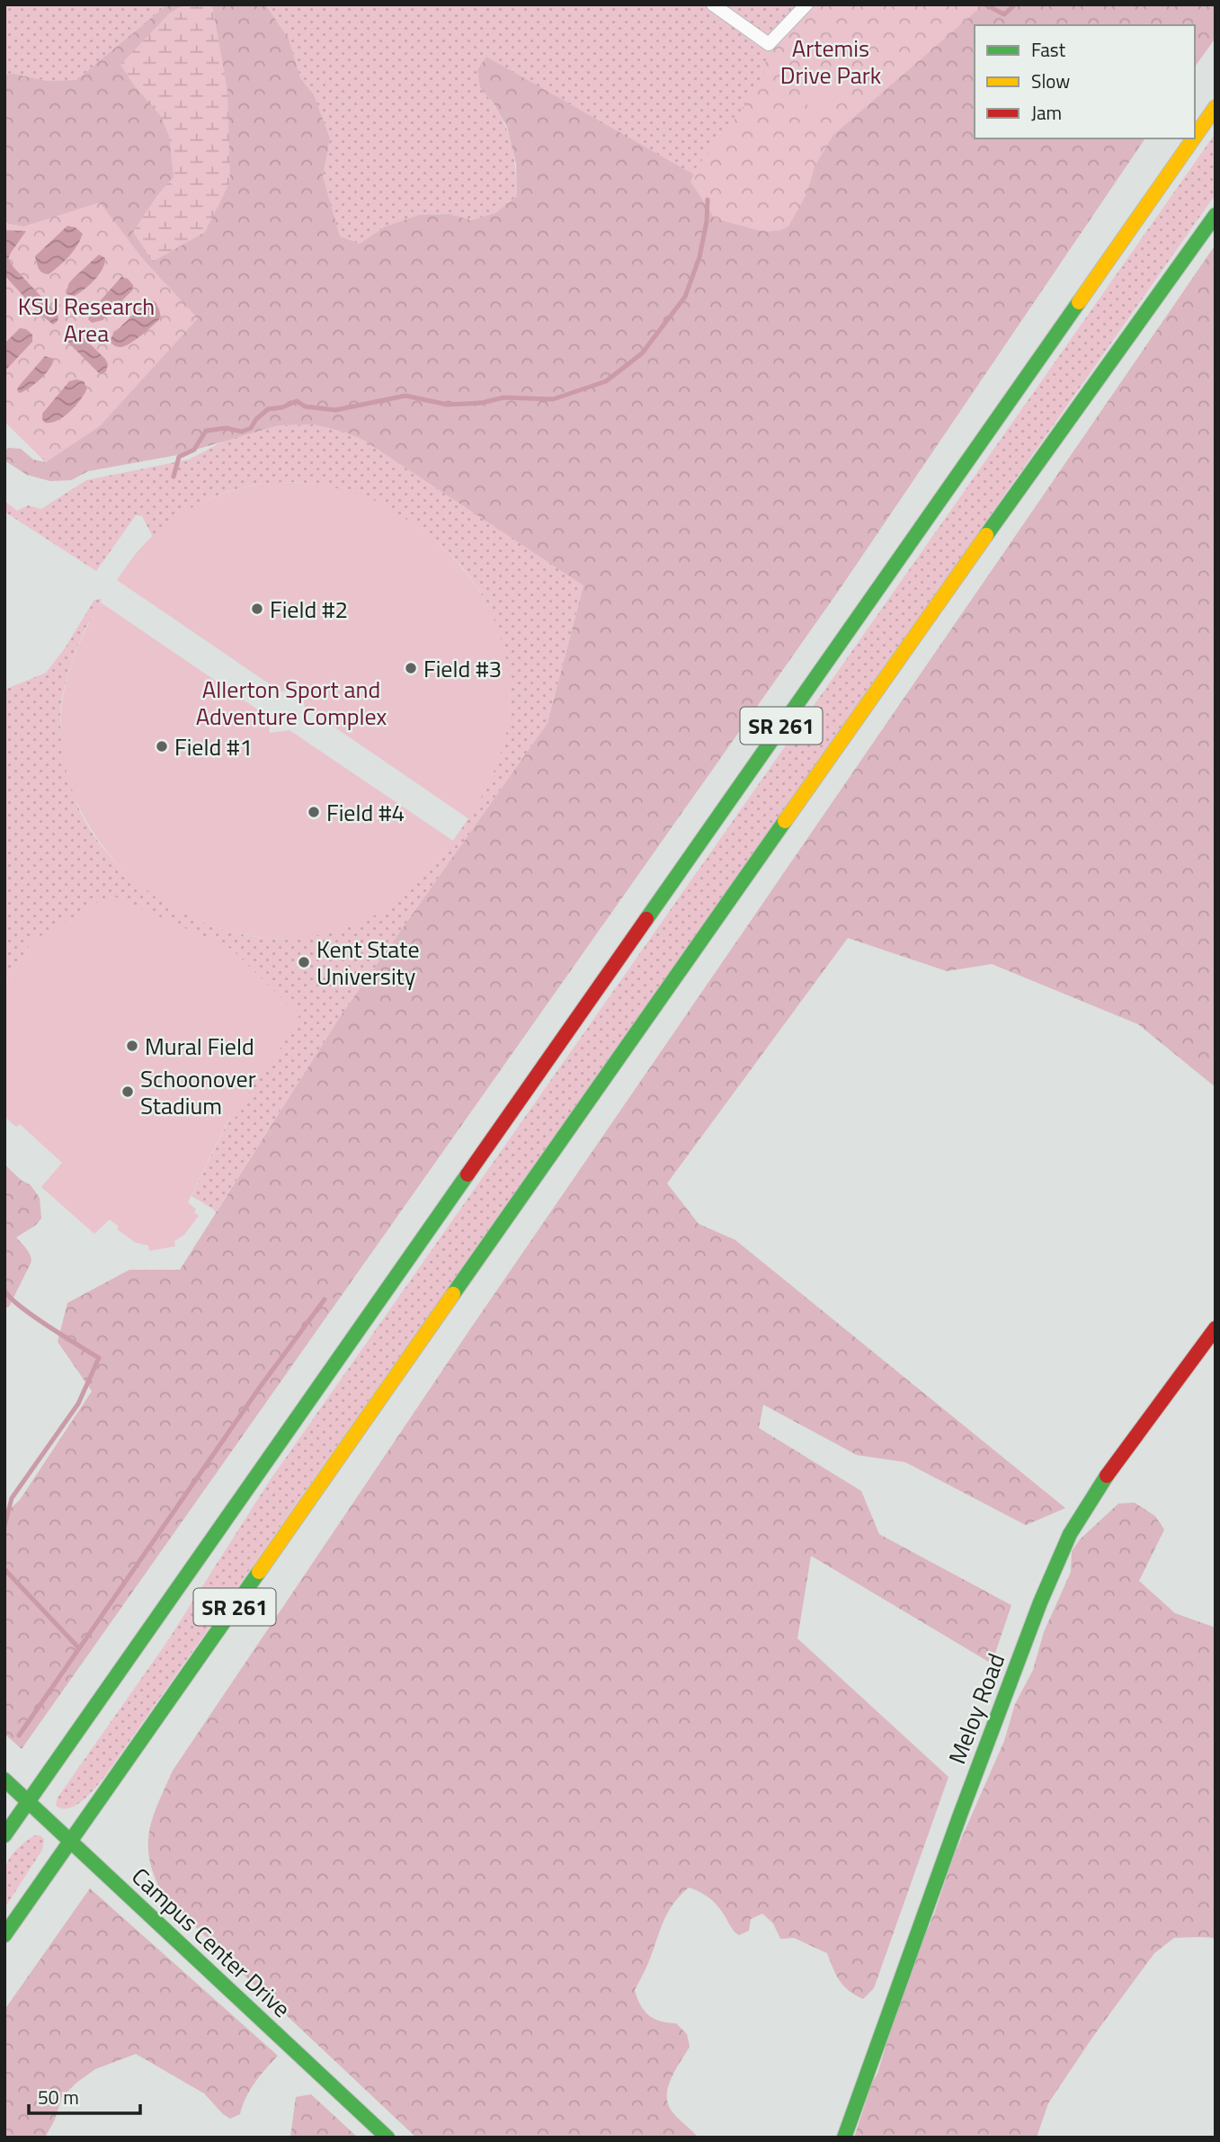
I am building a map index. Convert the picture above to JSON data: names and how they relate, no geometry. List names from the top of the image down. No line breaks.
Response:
{"streets":{"main road":["SR 261","Meloy Road","Campus Center Drive"]},"crossings":[["SR 261","Campus Center Drive"]],"parks":["Artemis Drive Park","KSU Research Area","Allerton Sport and Adventure Complex"],"places":["Field #2","Field #3","Field #1","Field #4","Kent State University","Mural Field","Schoonover Stadium"],"legend":["Fast","Slow","Jam"],"scale_bar":"50 m"}
